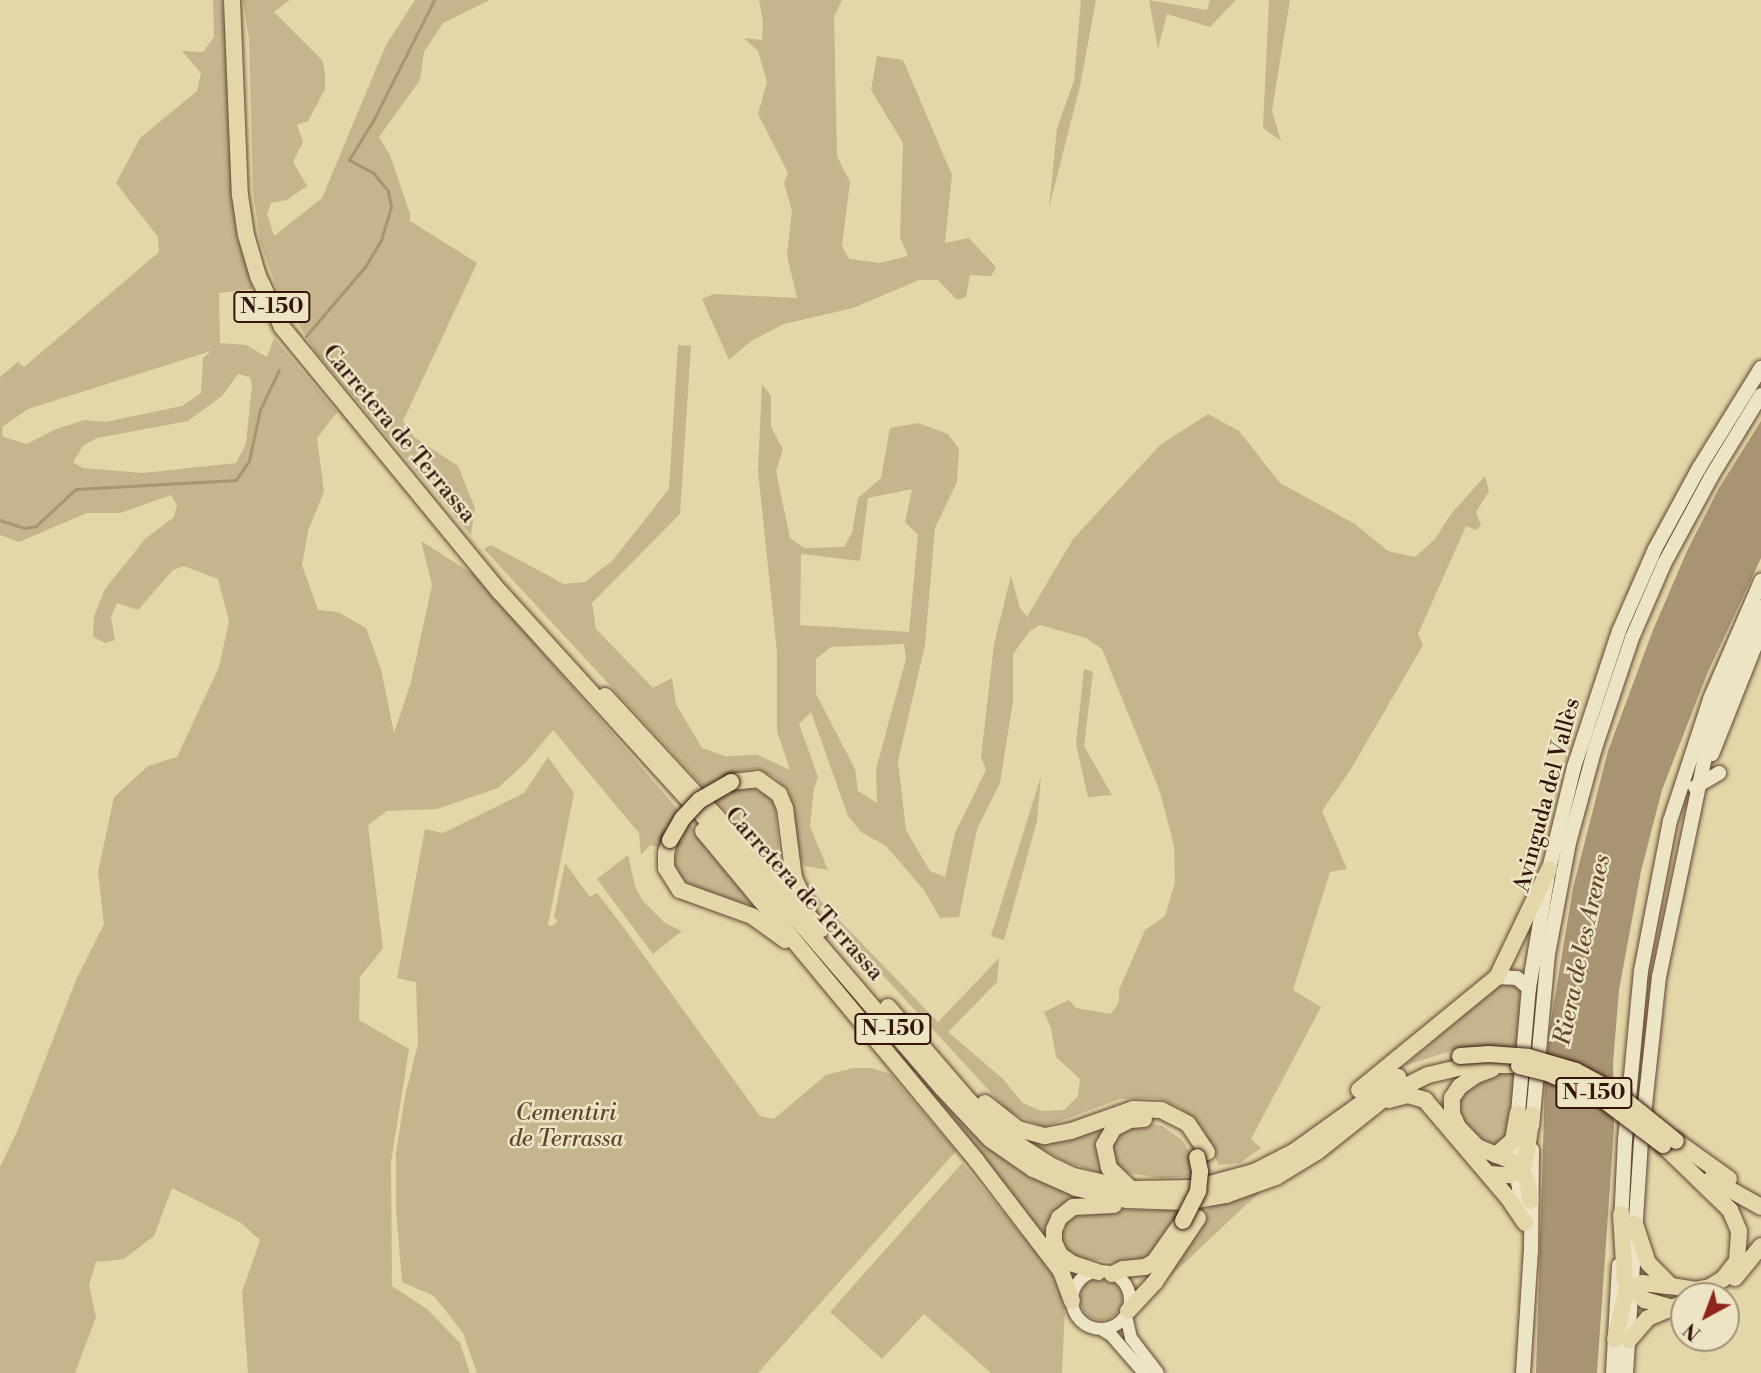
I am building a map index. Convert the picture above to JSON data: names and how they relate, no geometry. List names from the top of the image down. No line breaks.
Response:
{"streets":{"main road":["N-150","Carretera de Terrassa","Avinguda del Vallès"]},"water":["Riera de les Arenes"],"parks":["Cementiri de Terrassa"],"north":"bottom left"}
